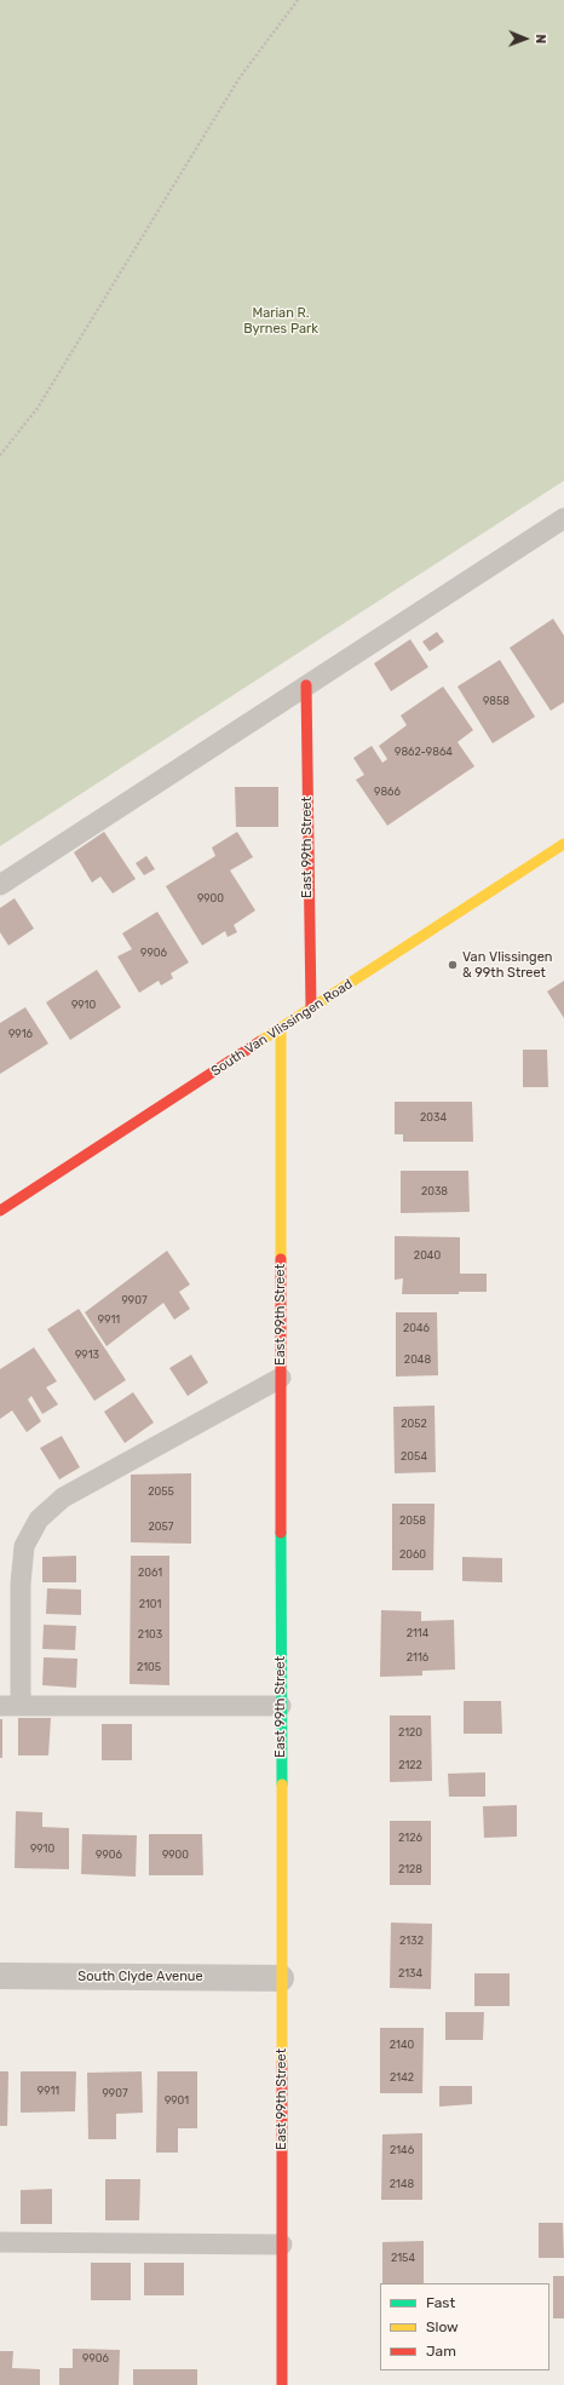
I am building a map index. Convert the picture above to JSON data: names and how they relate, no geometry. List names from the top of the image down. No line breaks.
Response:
{"streets":{"street":["East 99th Street","South Van Vlissingen Road","South Clyde Avenue"]},"crossings":[["East 99th Street","South Van Vlissingen Road"],["East 99th Street","South Clyde Avenue"]],"parks":["Marian R. Byrnes Park"],"places":["Van Vlissingen & 99th Street"],"house_numbers":["9858","9862-9864","9866","9900","9906","9910","9916","2034","2038","2040","9907","9911","2046","9913","2048","2052","2054","2055","2058","2057","2060","2061","2101","2114","2103","2116","2105","2120","2122","2126","9910","9906","9900","2128","2132","2134","2140","2142","9911","9907","9901","2146","2148","2154","9906"],"legend":["Fast","Slow","Jam"],"north":"right"}
